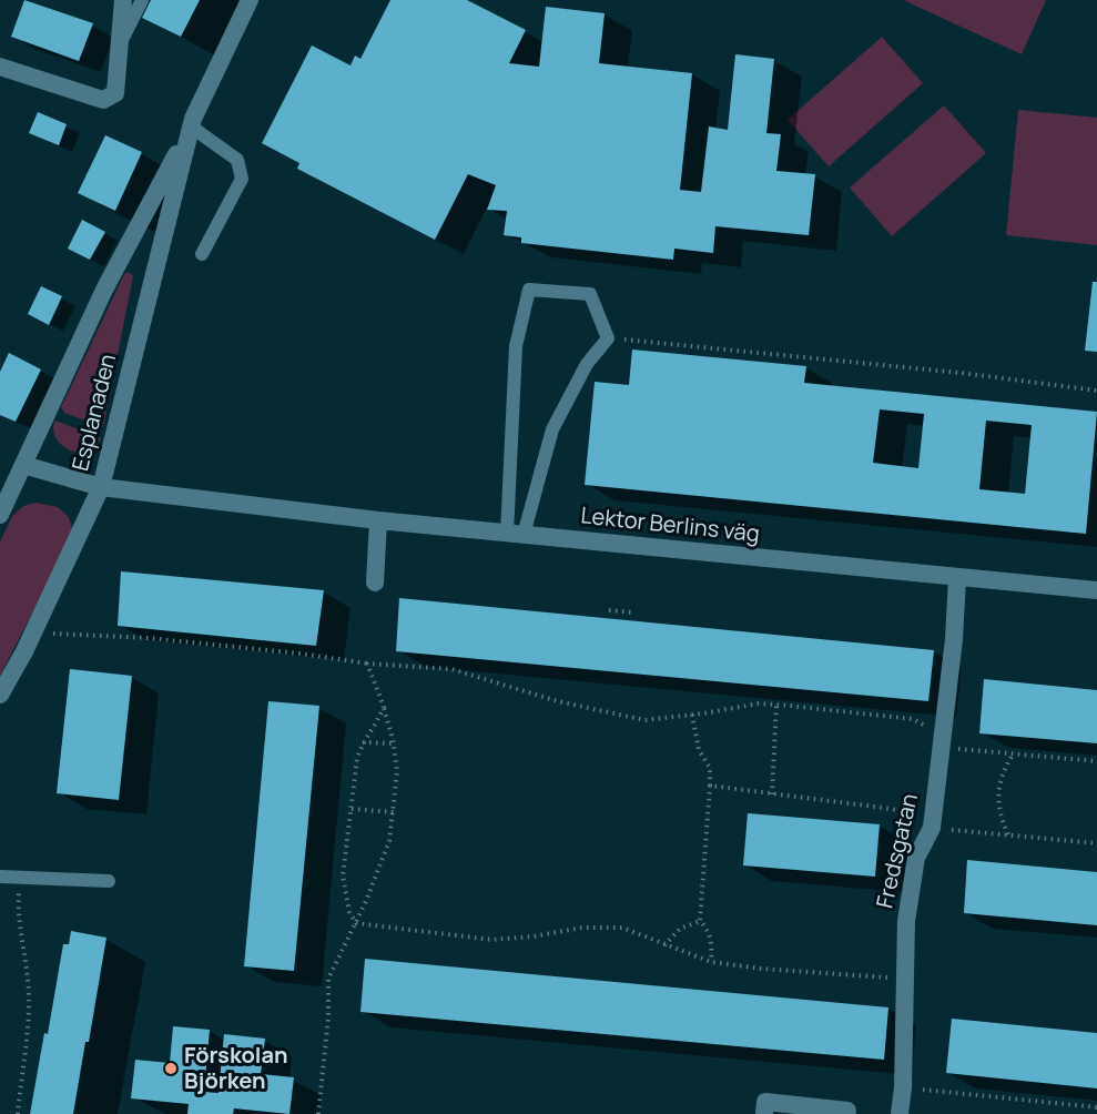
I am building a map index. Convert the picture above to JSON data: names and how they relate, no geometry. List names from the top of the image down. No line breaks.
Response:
{"streets":{"street":["Esplanaden","Lektor Berlins väg","Fredsgatan"]},"crossings":[["Esplanaden","Lektor Berlins väg"],["Lektor Berlins väg","Fredsgatan"]],"places":["Förskolan Björken"]}
